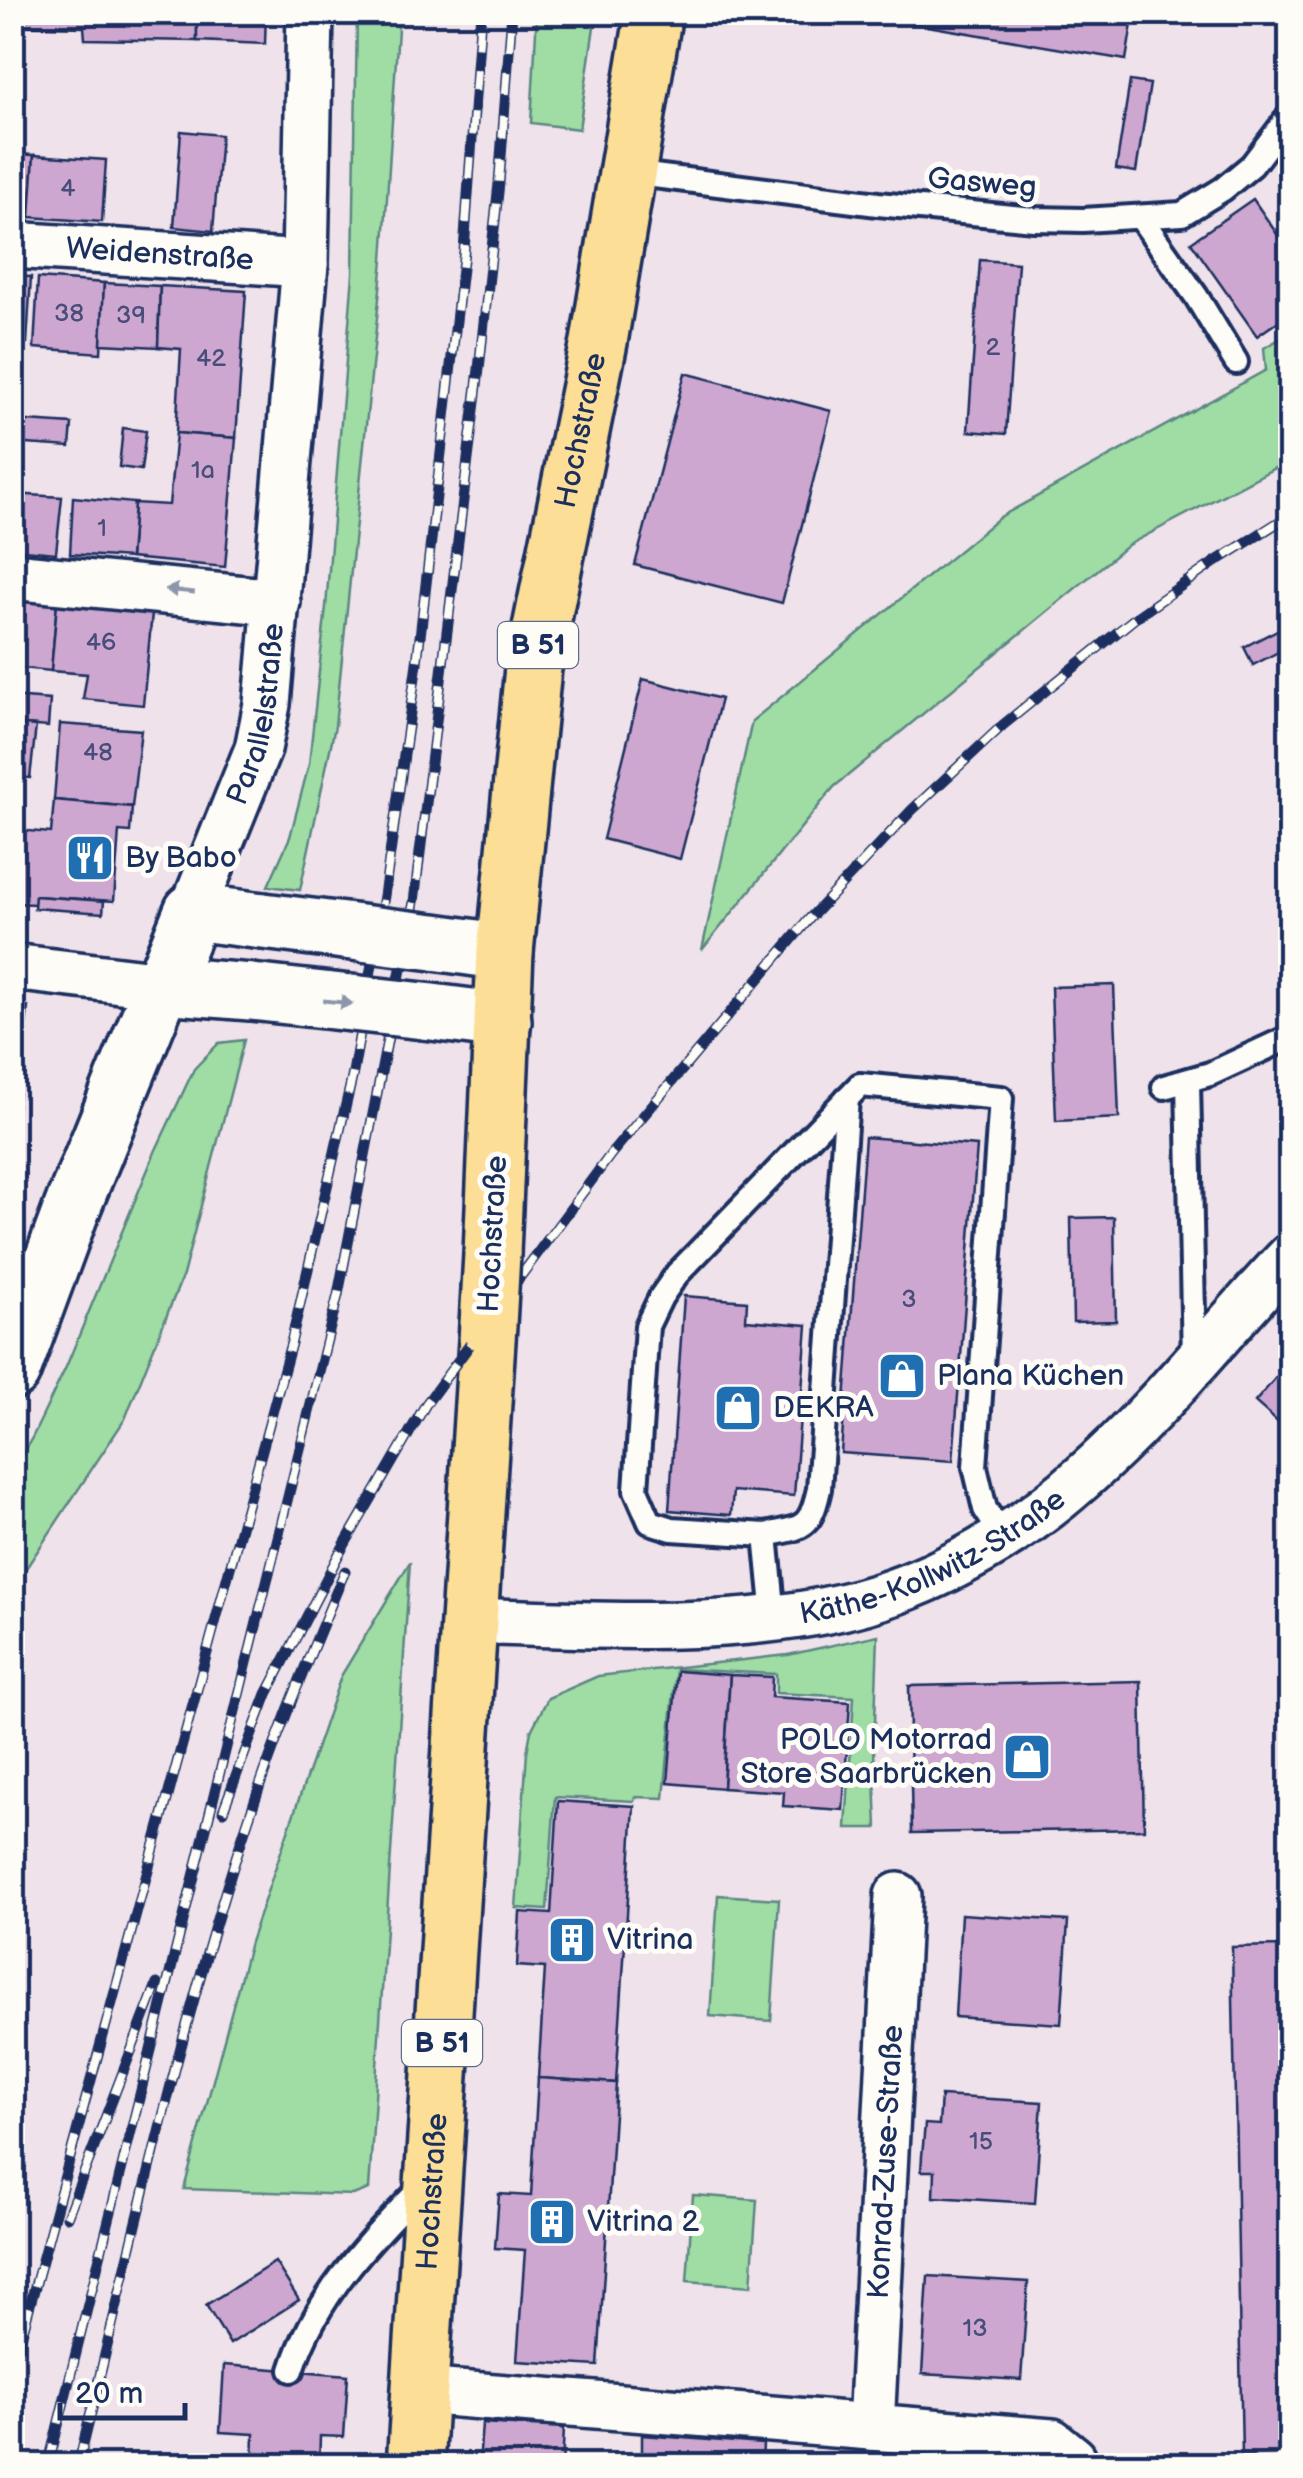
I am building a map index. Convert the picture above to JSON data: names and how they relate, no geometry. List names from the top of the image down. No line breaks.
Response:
{"streets":{"main road":["Hochstraße","B 51","Parallelstraße"],"street":["Weidenstraße","Käthe-Kollwitz-Straße","Konrad-Zuse-Straße"],"lane":["Gasweg"]},"crossings":[["Gasweg","Hochstraße"],["Weidenstraße","Parallelstraße"],["Hochstraße","Käthe-Kollwitz-Straße"]],"places":{"restaurant":["By Babo"],"shop":["Plana Küchen","DEKRA","POLO Motorrad Store Saarbrücken"],"building":["Vitrina","Vitrina 2"]},"house_numbers":["4","38","39","2","42","1a","1","46","48","3","15","13"],"scale_bar":"20 m"}
